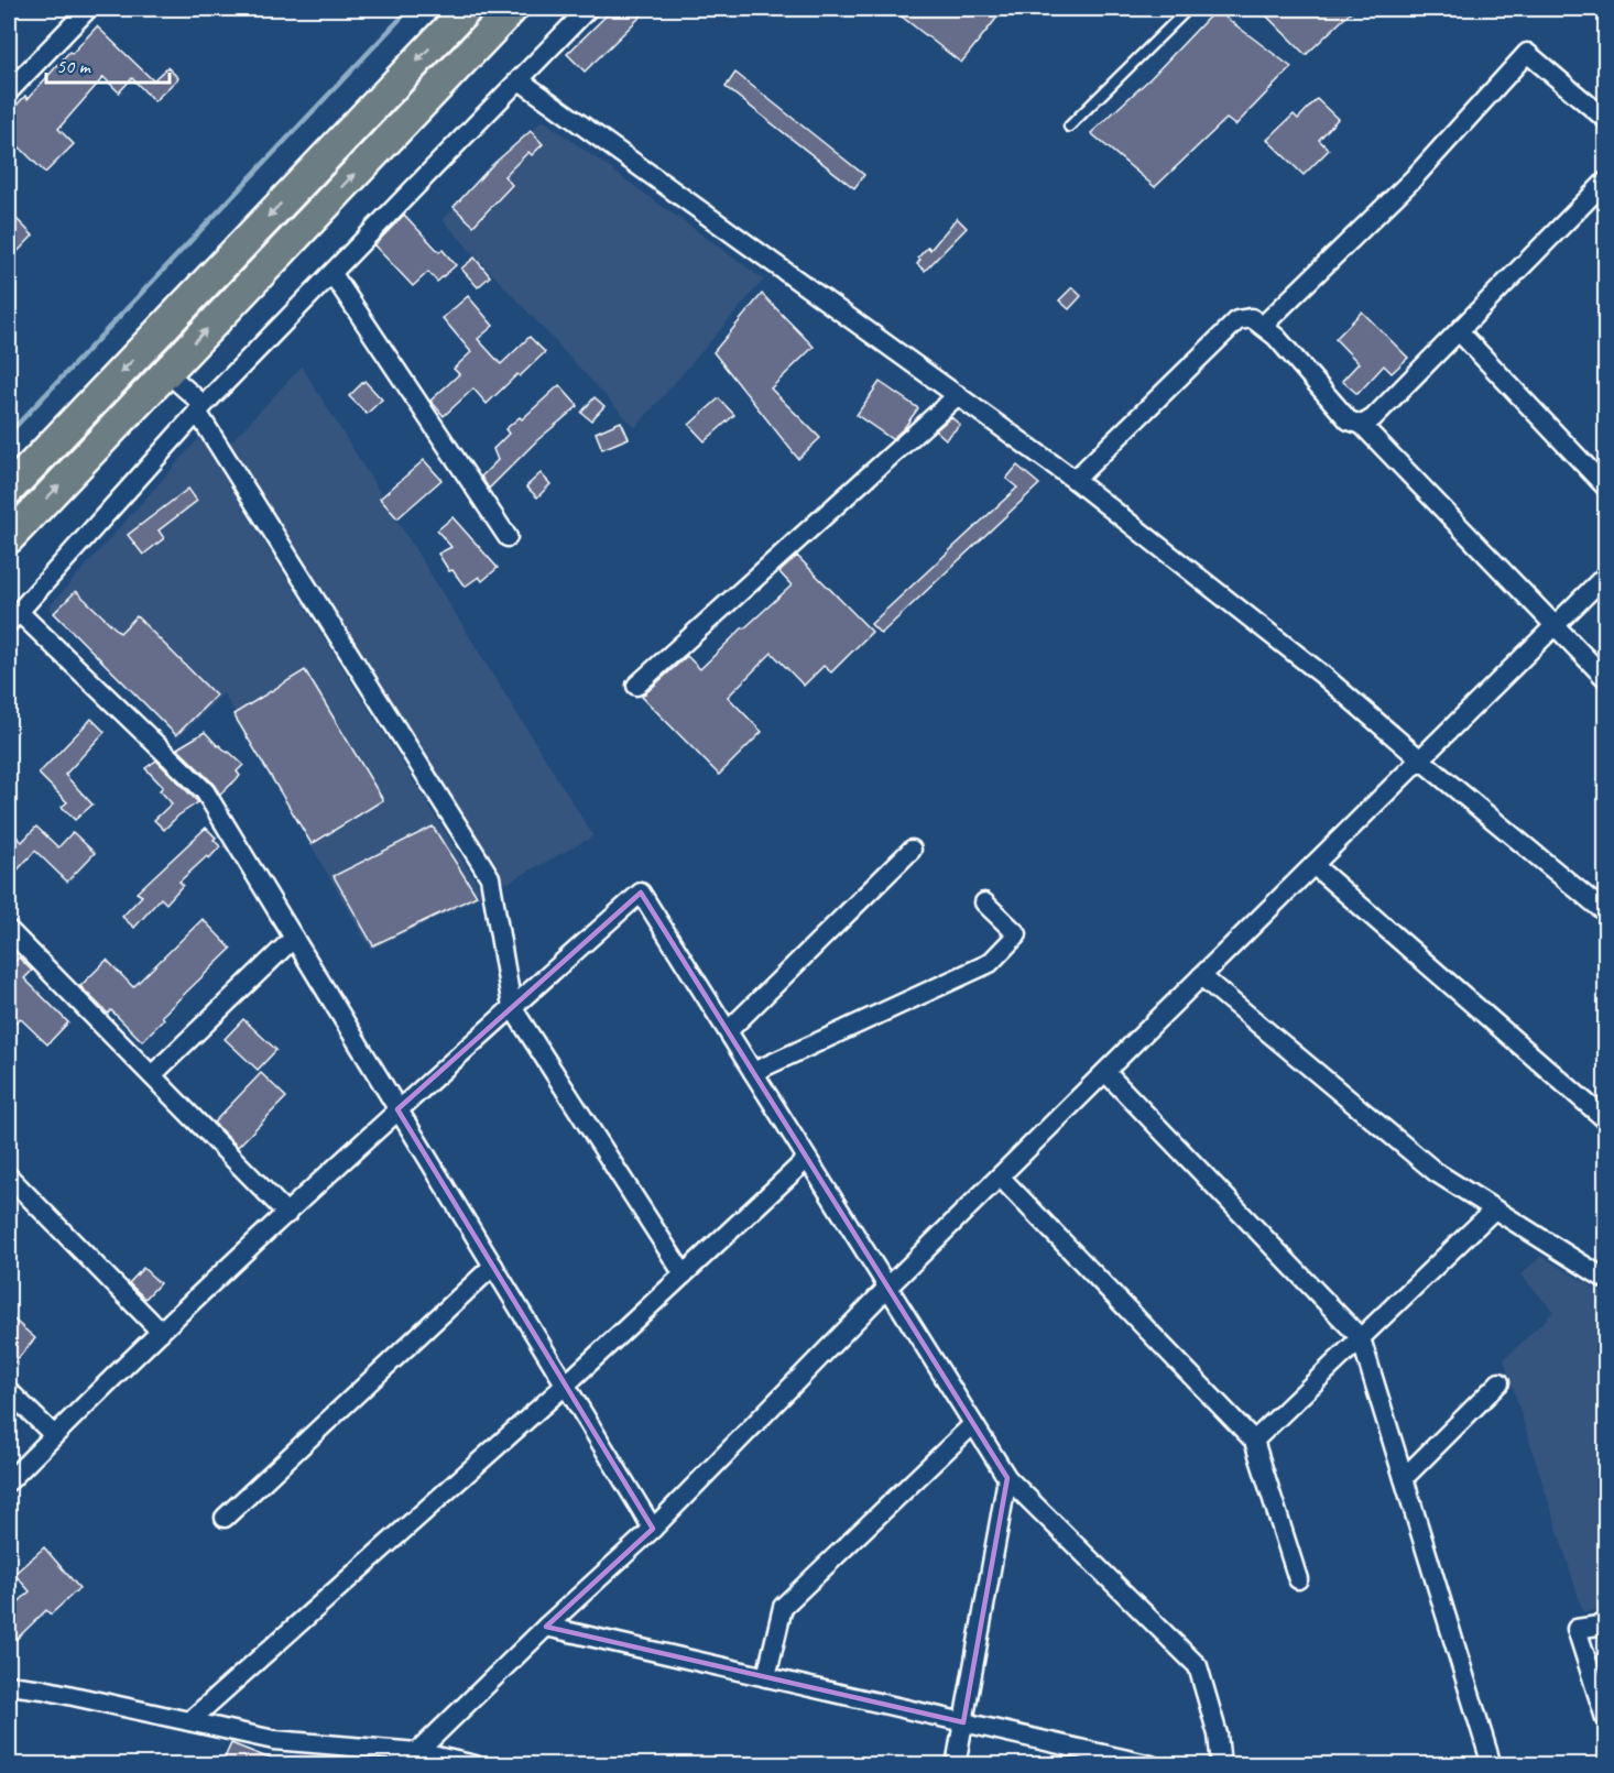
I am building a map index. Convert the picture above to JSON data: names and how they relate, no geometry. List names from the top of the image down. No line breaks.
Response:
{"scale_bar":"50 m"}
